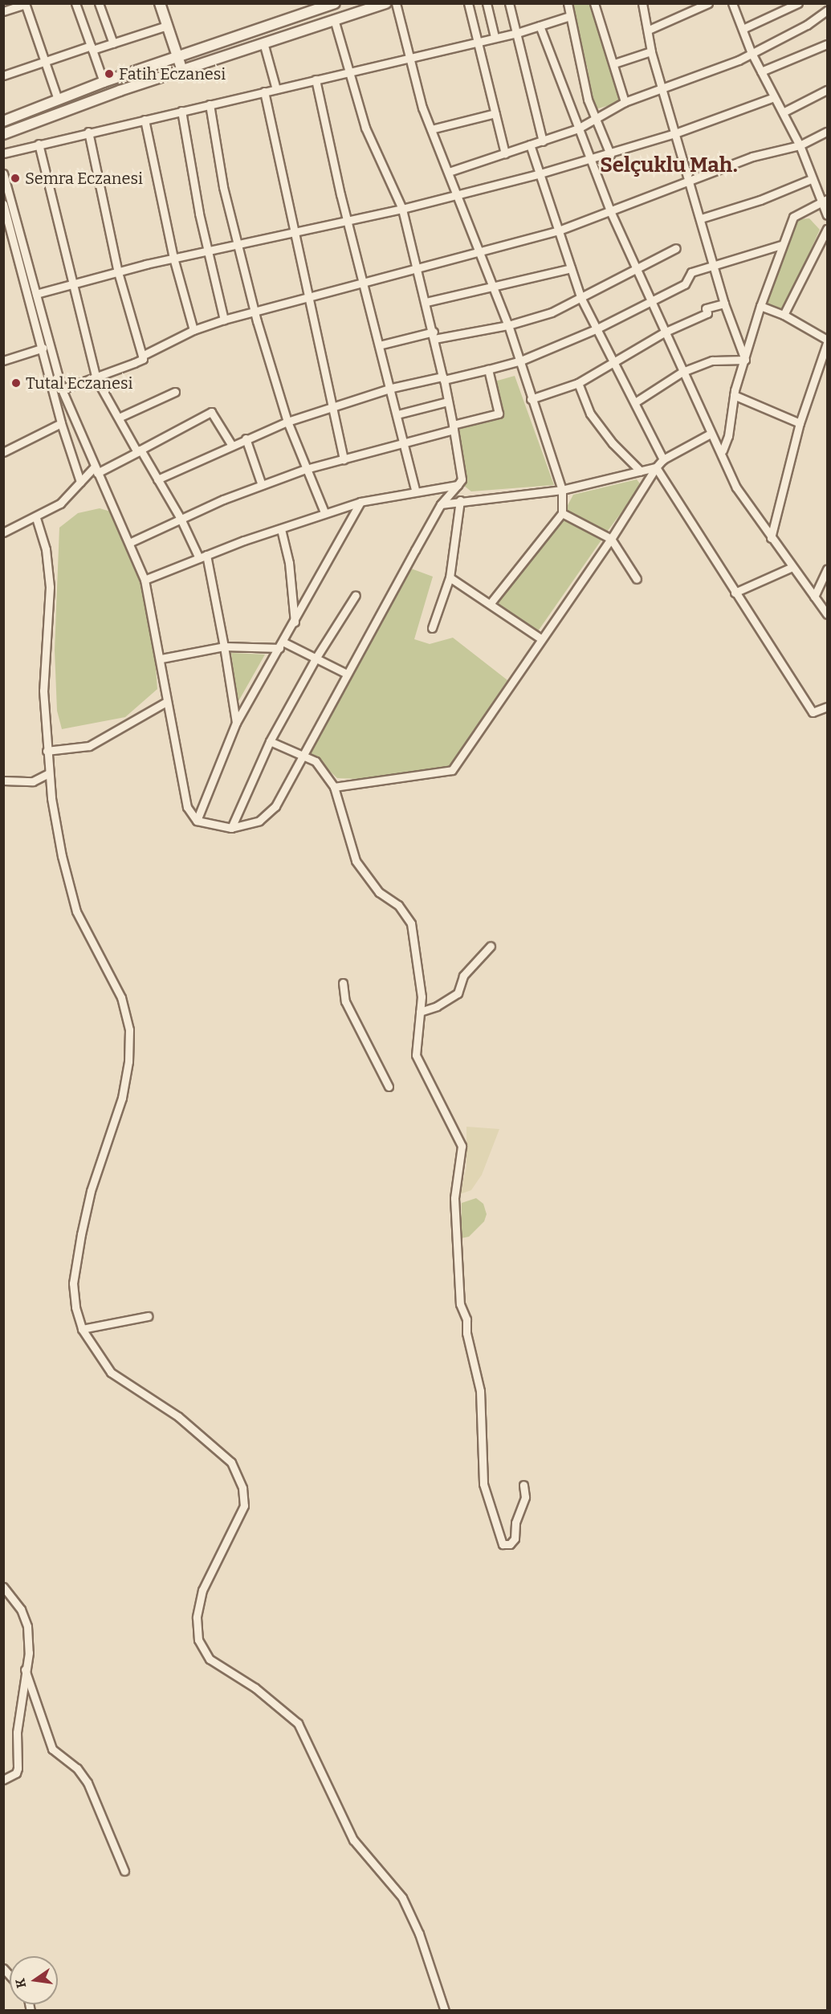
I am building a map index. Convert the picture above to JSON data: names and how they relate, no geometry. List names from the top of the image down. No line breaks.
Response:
{"districts":["Selçuklu Mah."],"places":["Fatih Eczanesi","Semra Eczanesi","Tutal Eczanesi"],"north":"left"}
